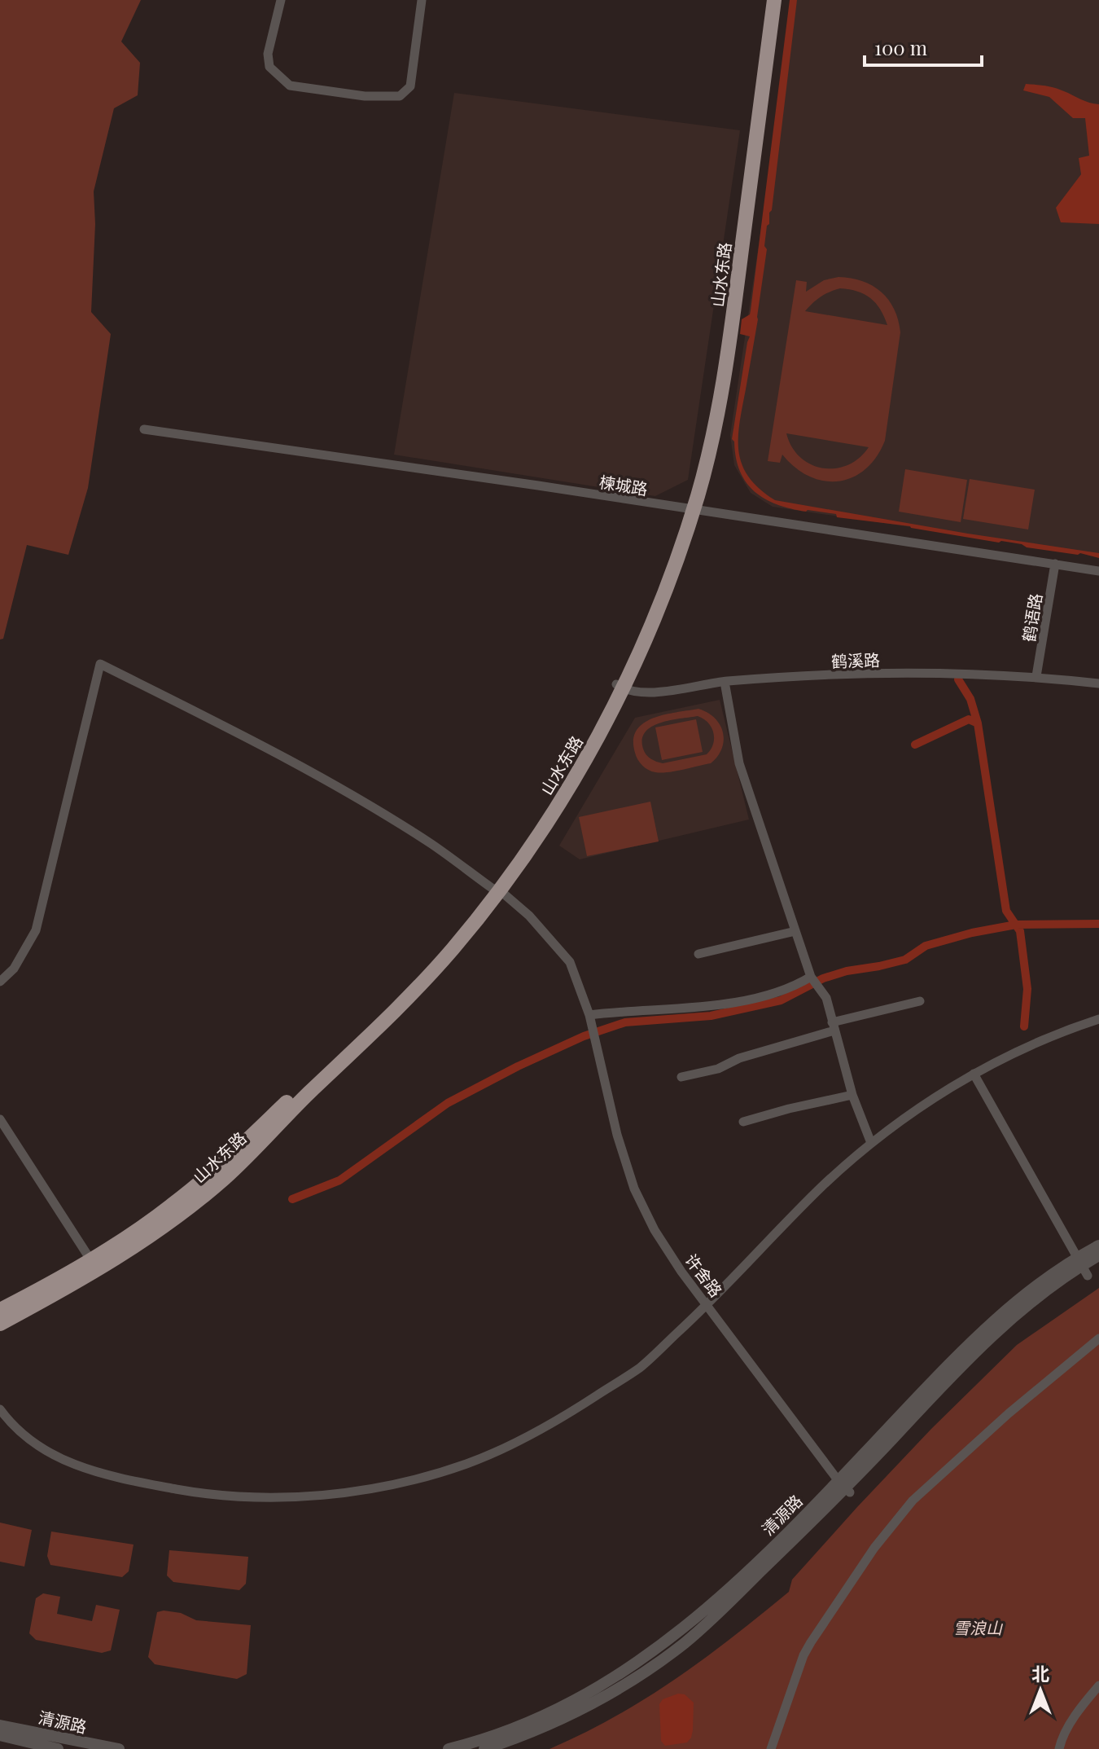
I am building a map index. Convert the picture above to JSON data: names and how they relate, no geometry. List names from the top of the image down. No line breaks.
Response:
{"streets":{"highway":["山水东路"],"street":["楝城路","鹤语路","鹤溪路","许舍路","清源路"]},"crossings":[["山水东路","楝城路"],["山水东路","鹤溪路"],["山水东路","许舍路"],["楝城路","鹤语路"],["鹤语路","鹤溪路"],["许舍路","清源路"]],"parks":["雪浪山"],"scale_bar":"100 m","north":"top"}
